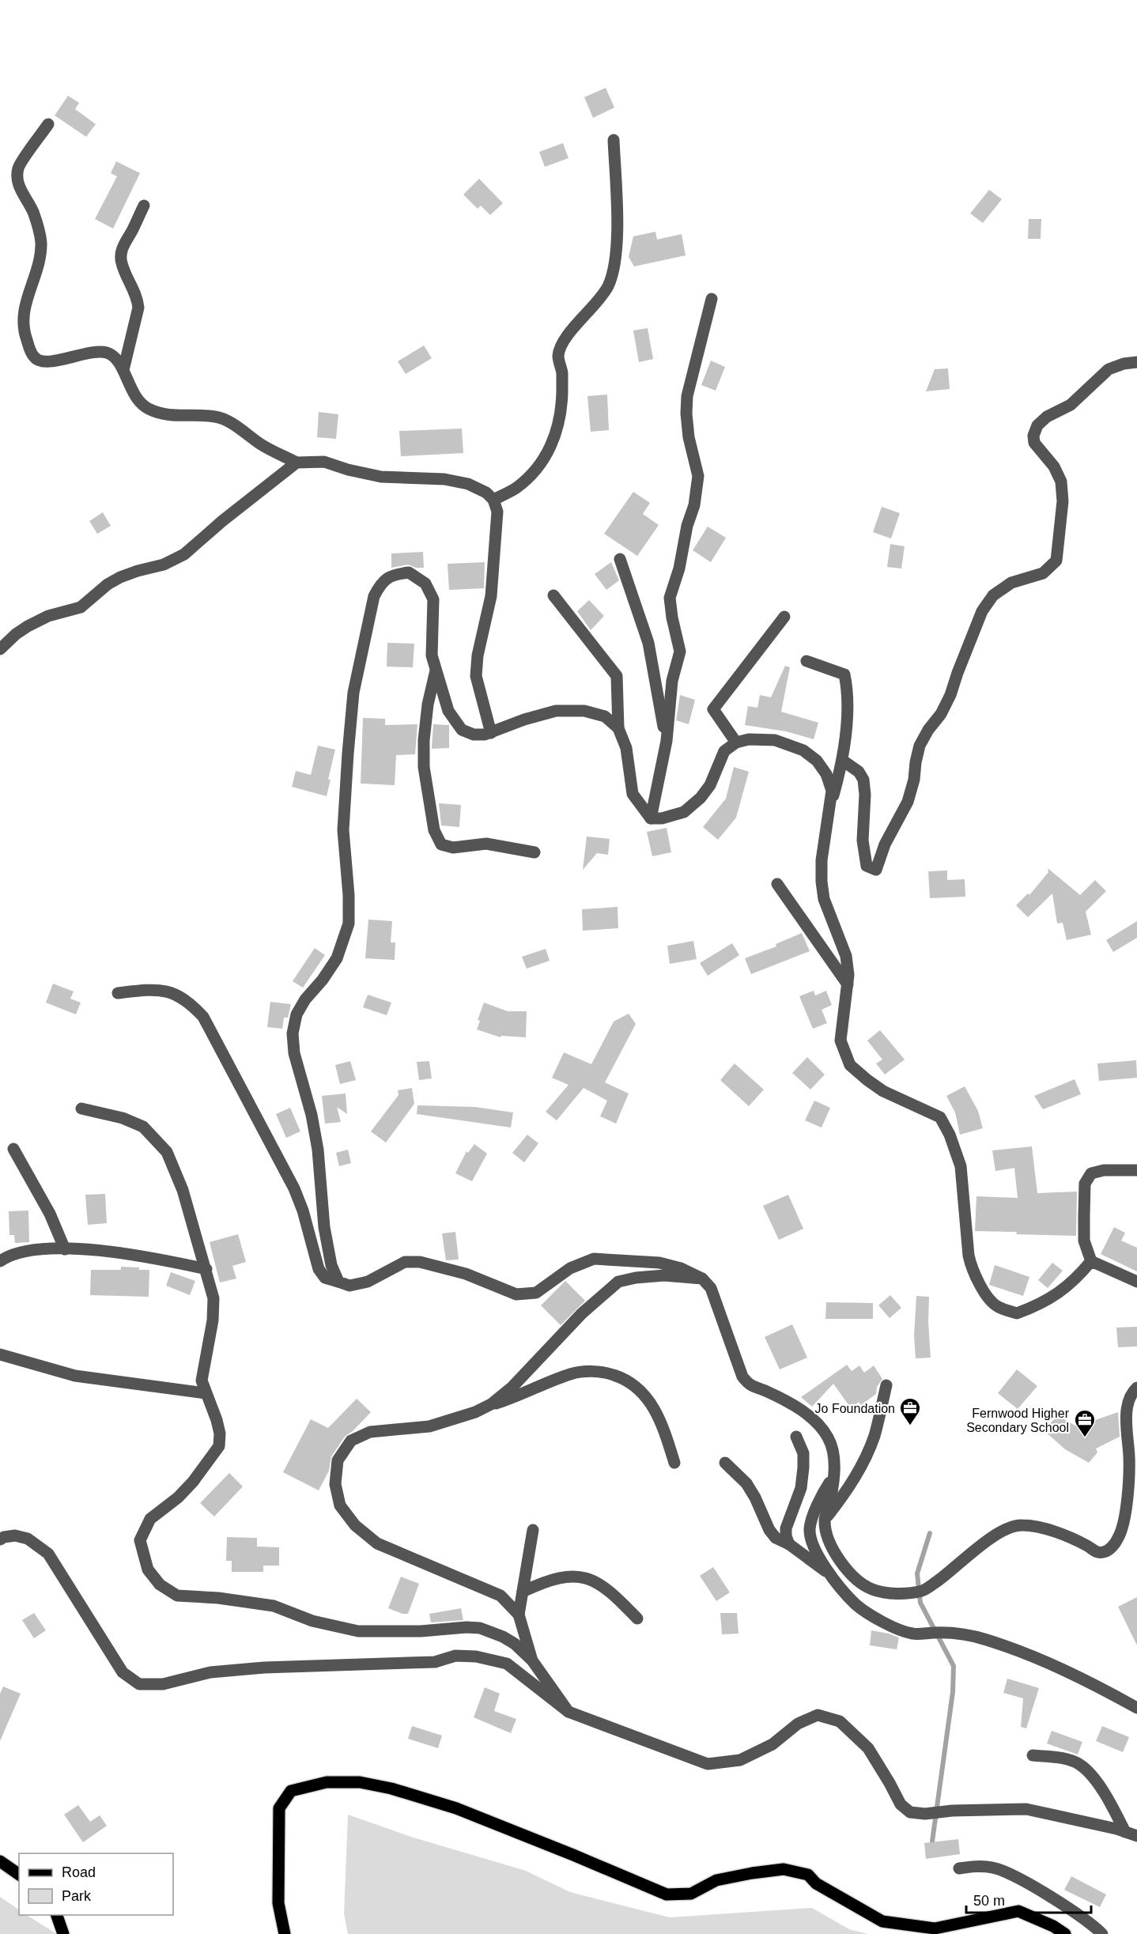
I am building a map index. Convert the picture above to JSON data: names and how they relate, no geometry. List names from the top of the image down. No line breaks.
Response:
{"places":{"office":["Jo Foundation","Fernwood Higher Secondary School"]},"legend":["Road","Park"],"scale_bar":"50 m"}
